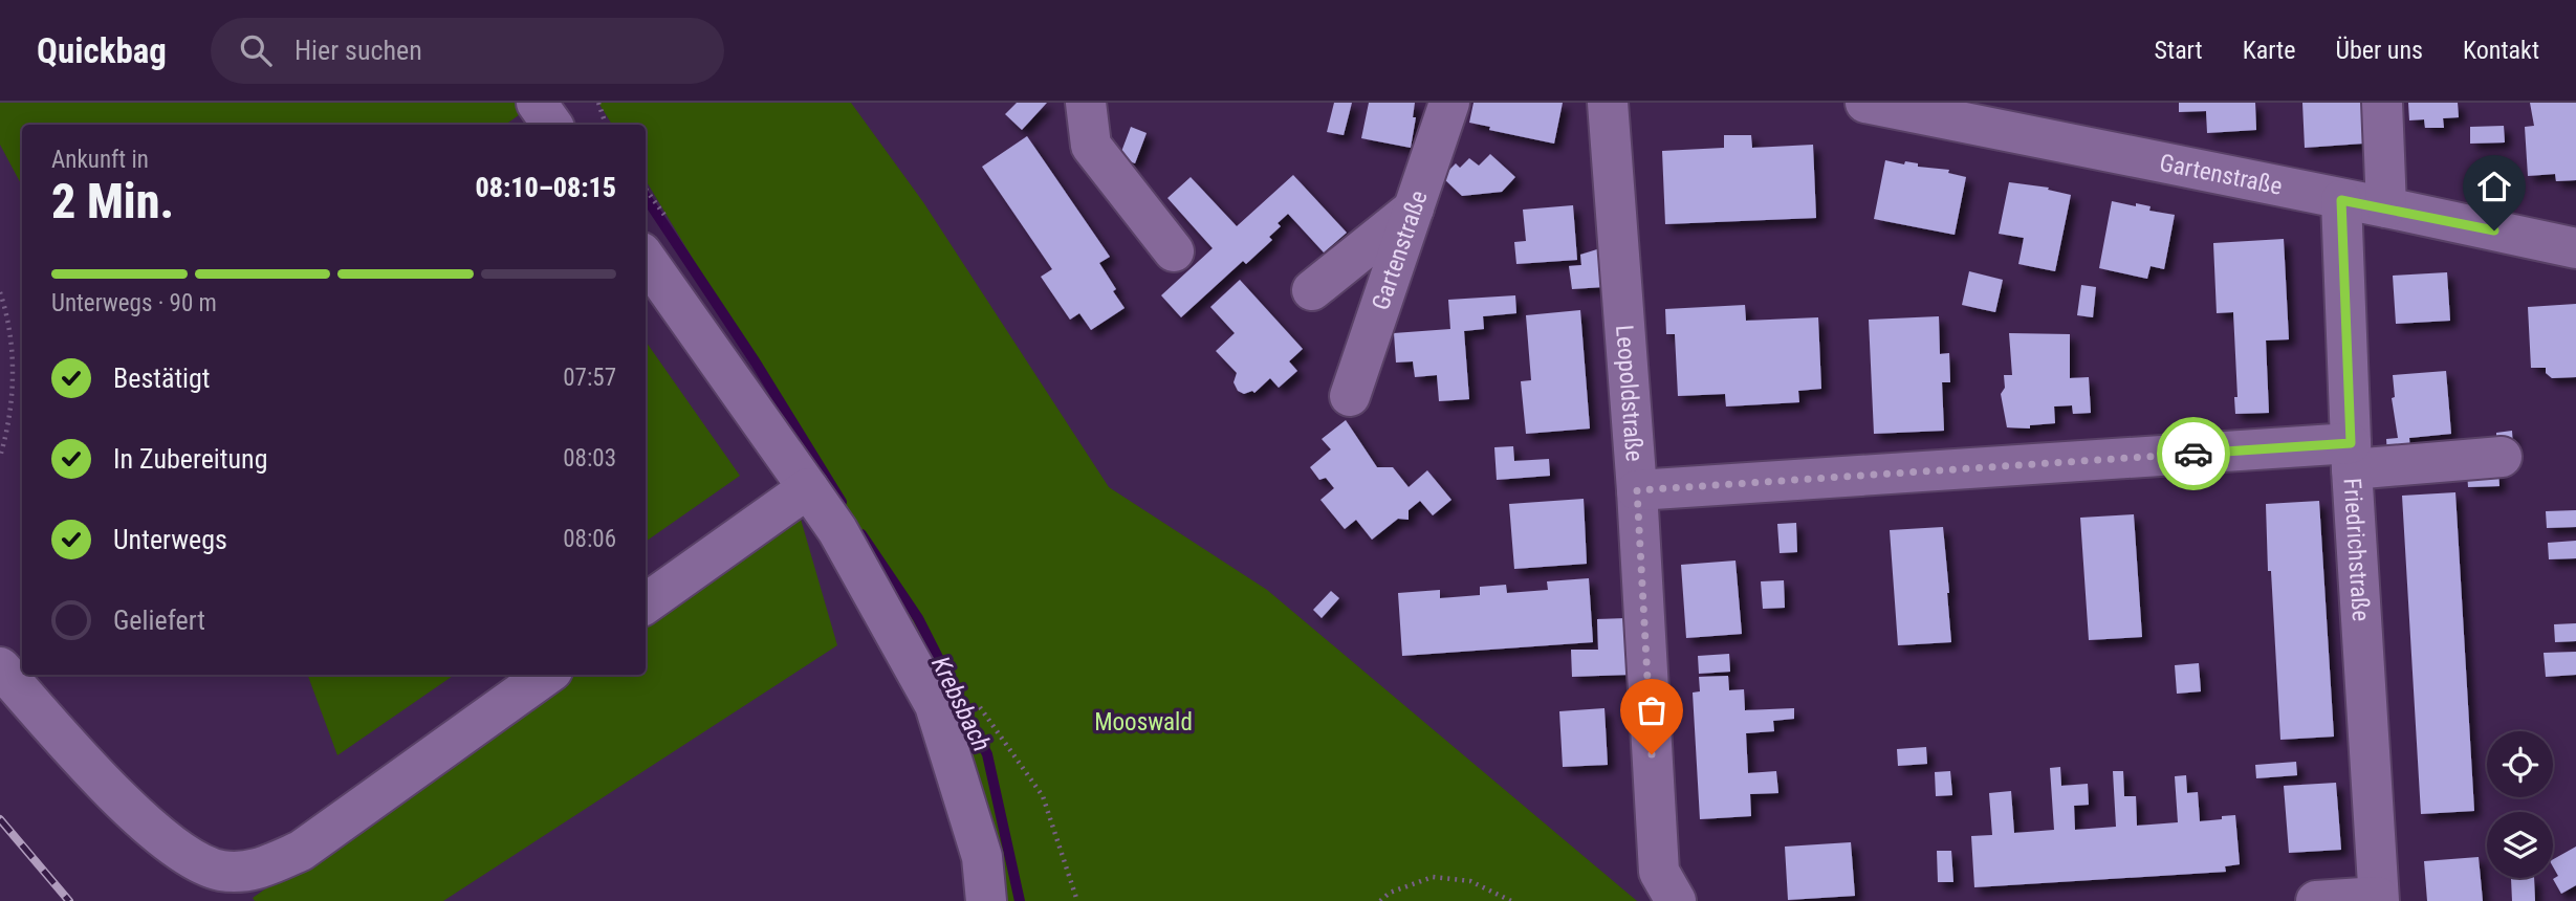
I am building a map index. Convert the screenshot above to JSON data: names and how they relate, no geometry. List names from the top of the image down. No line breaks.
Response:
{"streets":{"street":["Gartenstraße","Leopoldstraße","Friedrichstraße"]},"crossings":[["Gartenstraße","Friedrichstraße"]],"water":["Krebsbach"],"parks":["Mooswald"],"page":{"header":"Quickbag","search":"Hier suchen","nav":["Start","Karte","Über uns","Kontakt"],"heading":["2 Min.","Ankunft in","08:10–08:15"],"bar":"Unterwegs · 90 m","list":[["Bestätigt","07:57"],["In Zubereitung","08:03"],["Unterwegs","08:06"],"Geliefert"]}}
